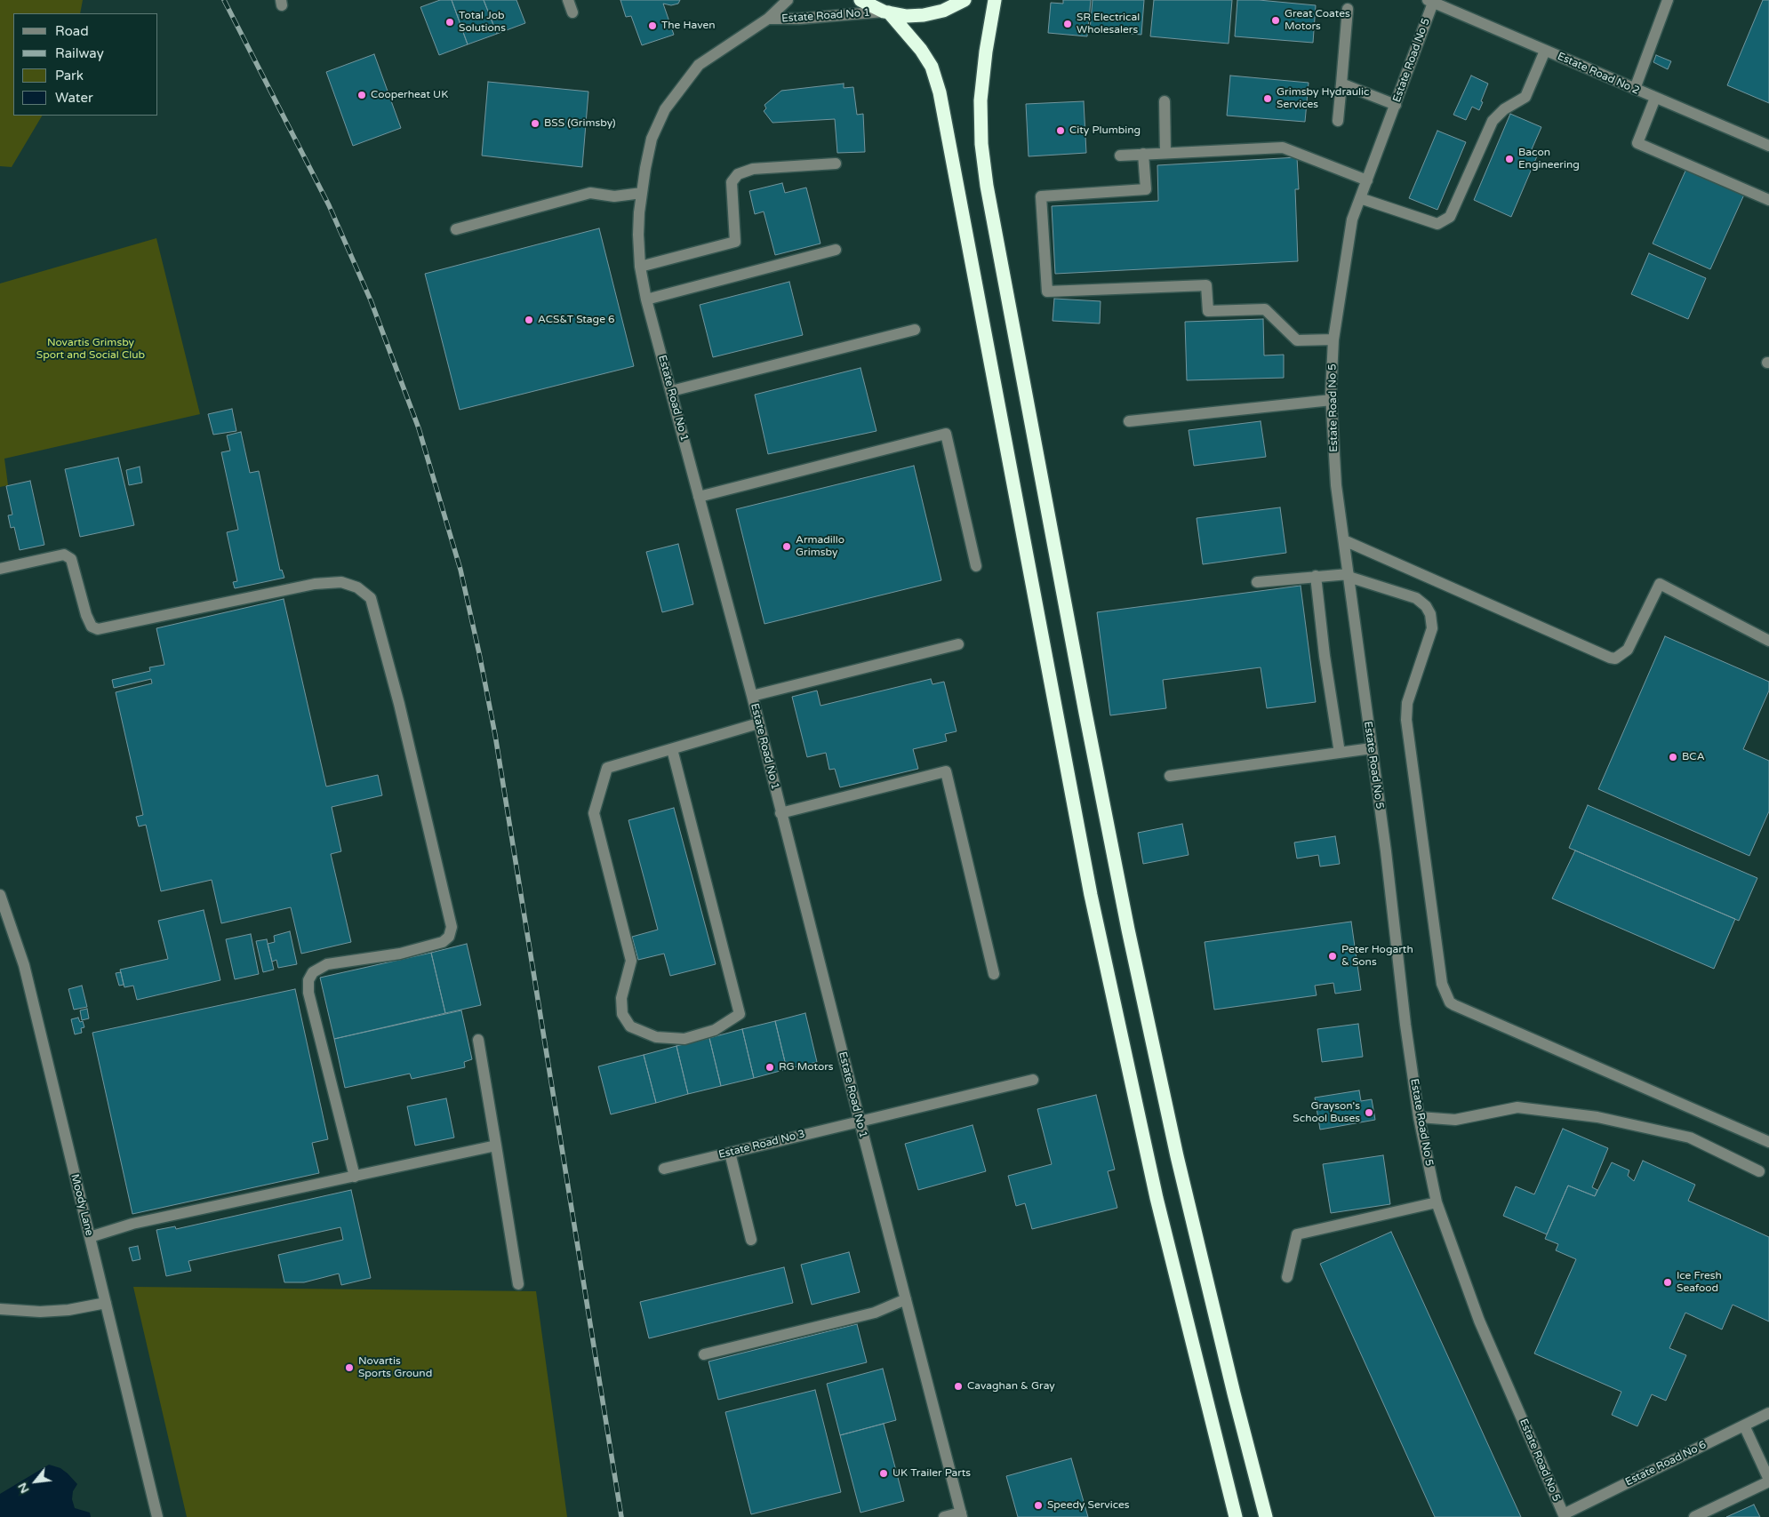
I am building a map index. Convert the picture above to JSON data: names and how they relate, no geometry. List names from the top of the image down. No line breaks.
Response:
{"streets":{"street":["Estate Road No 1","Estate Road No 5","Estate Road No 2","Estate Road No 3","Moody Lane","Estate Road No 6"]},"crossings":[["Estate Road No 1","Estate Road No 3"],["Estate Road No 5","Estate Road No 2"],["Estate Road No 5","Estate Road No 6"]],"parks":["Novartis Grimsby Sport and Social Club"],"places":["Great Coates Motors","Total Job Solutions","SR Electrical Wholesalers","The Haven","Cooperheat UK","Grimsby Hydraulic Services","BSS (Grimsby)","City Plumbing","Bacon Engineering","ACS&T Stage 6","Armadillo Grimsby","BCA","Peter Hogarth & Sons","RG Motors","Grayson's School Buses","Ice Fresh Seafood","Novartis Sports Ground","Cavaghan & Gray","UK Trailer Parts","Speedy Services"],"legend":["Road","Railway","Park","Water"],"north":"bottom left"}
